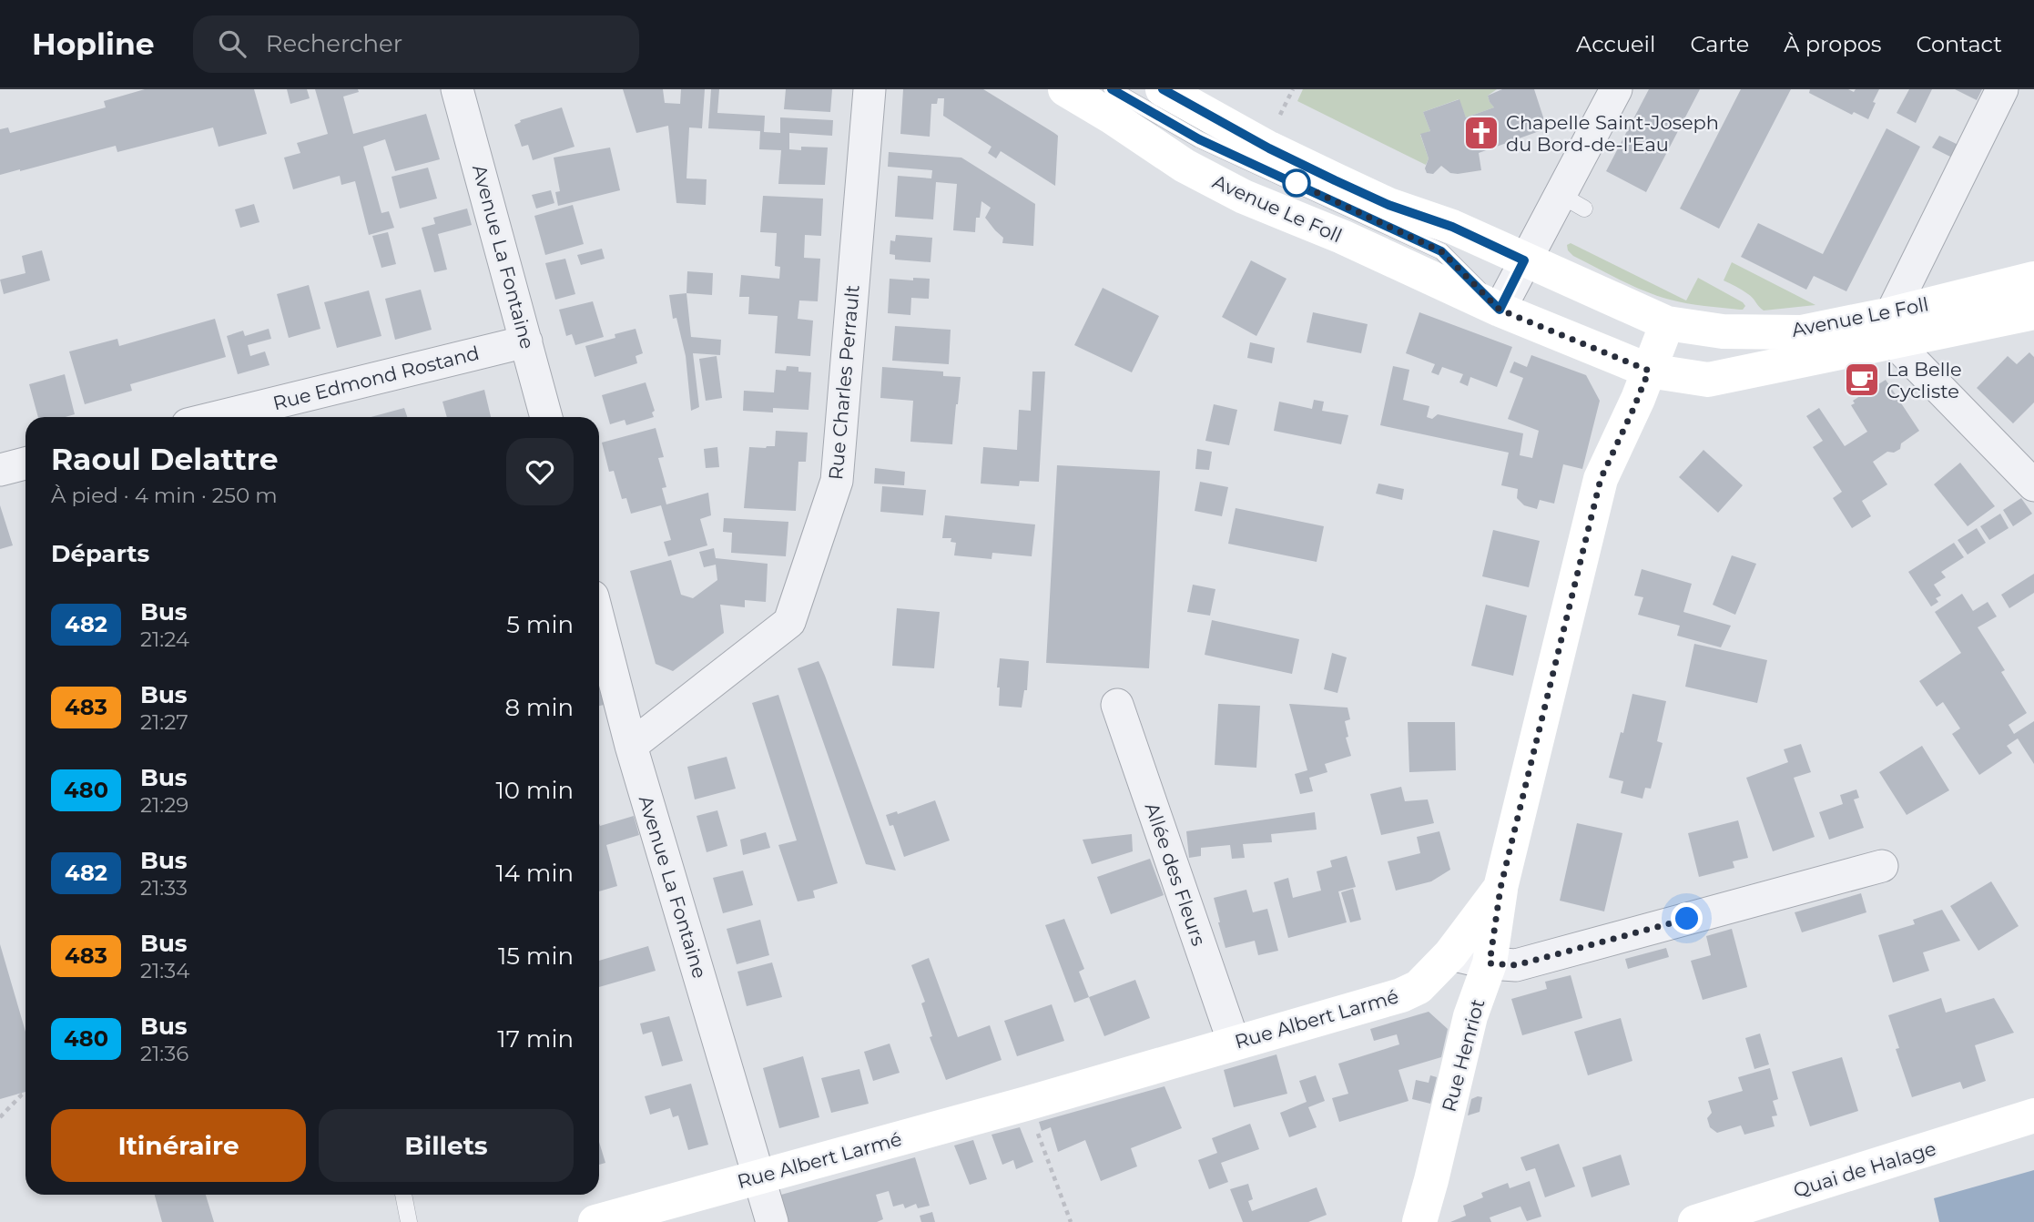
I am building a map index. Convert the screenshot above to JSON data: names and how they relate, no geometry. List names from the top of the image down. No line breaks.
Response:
{"streets":{"main road":["Avenue Le Foll","Rue Albert Larmé","Rue Henriot","Quai de Halage"],"street":["Avenue La Fontaine","Rue Edmond Rostand","Rue Charles Perrault","Allée des Fleurs"]},"crossings":[["Avenue Le Foll","Rue Albert Larmé"],["Avenue La Fontaine","Rue Edmond Rostand"],["Avenue La Fontaine","Rue Charles Perrault"],["Avenue La Fontaine","Rue Albert Larmé"],["Allée des Fleurs","Rue Albert Larmé"],["Rue Albert Larmé","Rue Henriot"]],"places":{"church":["Chapelle Saint-Joseph du Bord-de-l'Eau"],"cafe":["La Belle Cycliste"]},"lines":["bus line 482"],"page":{"header":"Hopline","search":"Rechercher","nav":["Accueil","Carte","À propos","Contact"],"heading":[["Raoul Delattre","À pied · 4 min · 250 m"],"Départs"],"list":[{"mark":"482","name":"Bus","note":"21:24","value":"5 min"},{"mark":"483","name":"Bus","note":"21:27","value":"8 min"},{"mark":"480","name":"Bus","note":"21:29","value":"10 min"},{"mark":"482","name":"Bus","note":"21:33","value":"14 min"},{"mark":"483","name":"Bus","note":"21:34","value":"15 min"},{"mark":"480","name":"Bus","note":"21:36","value":"17 min"}],"buttons":["Itinéraire","Billets"]}}
